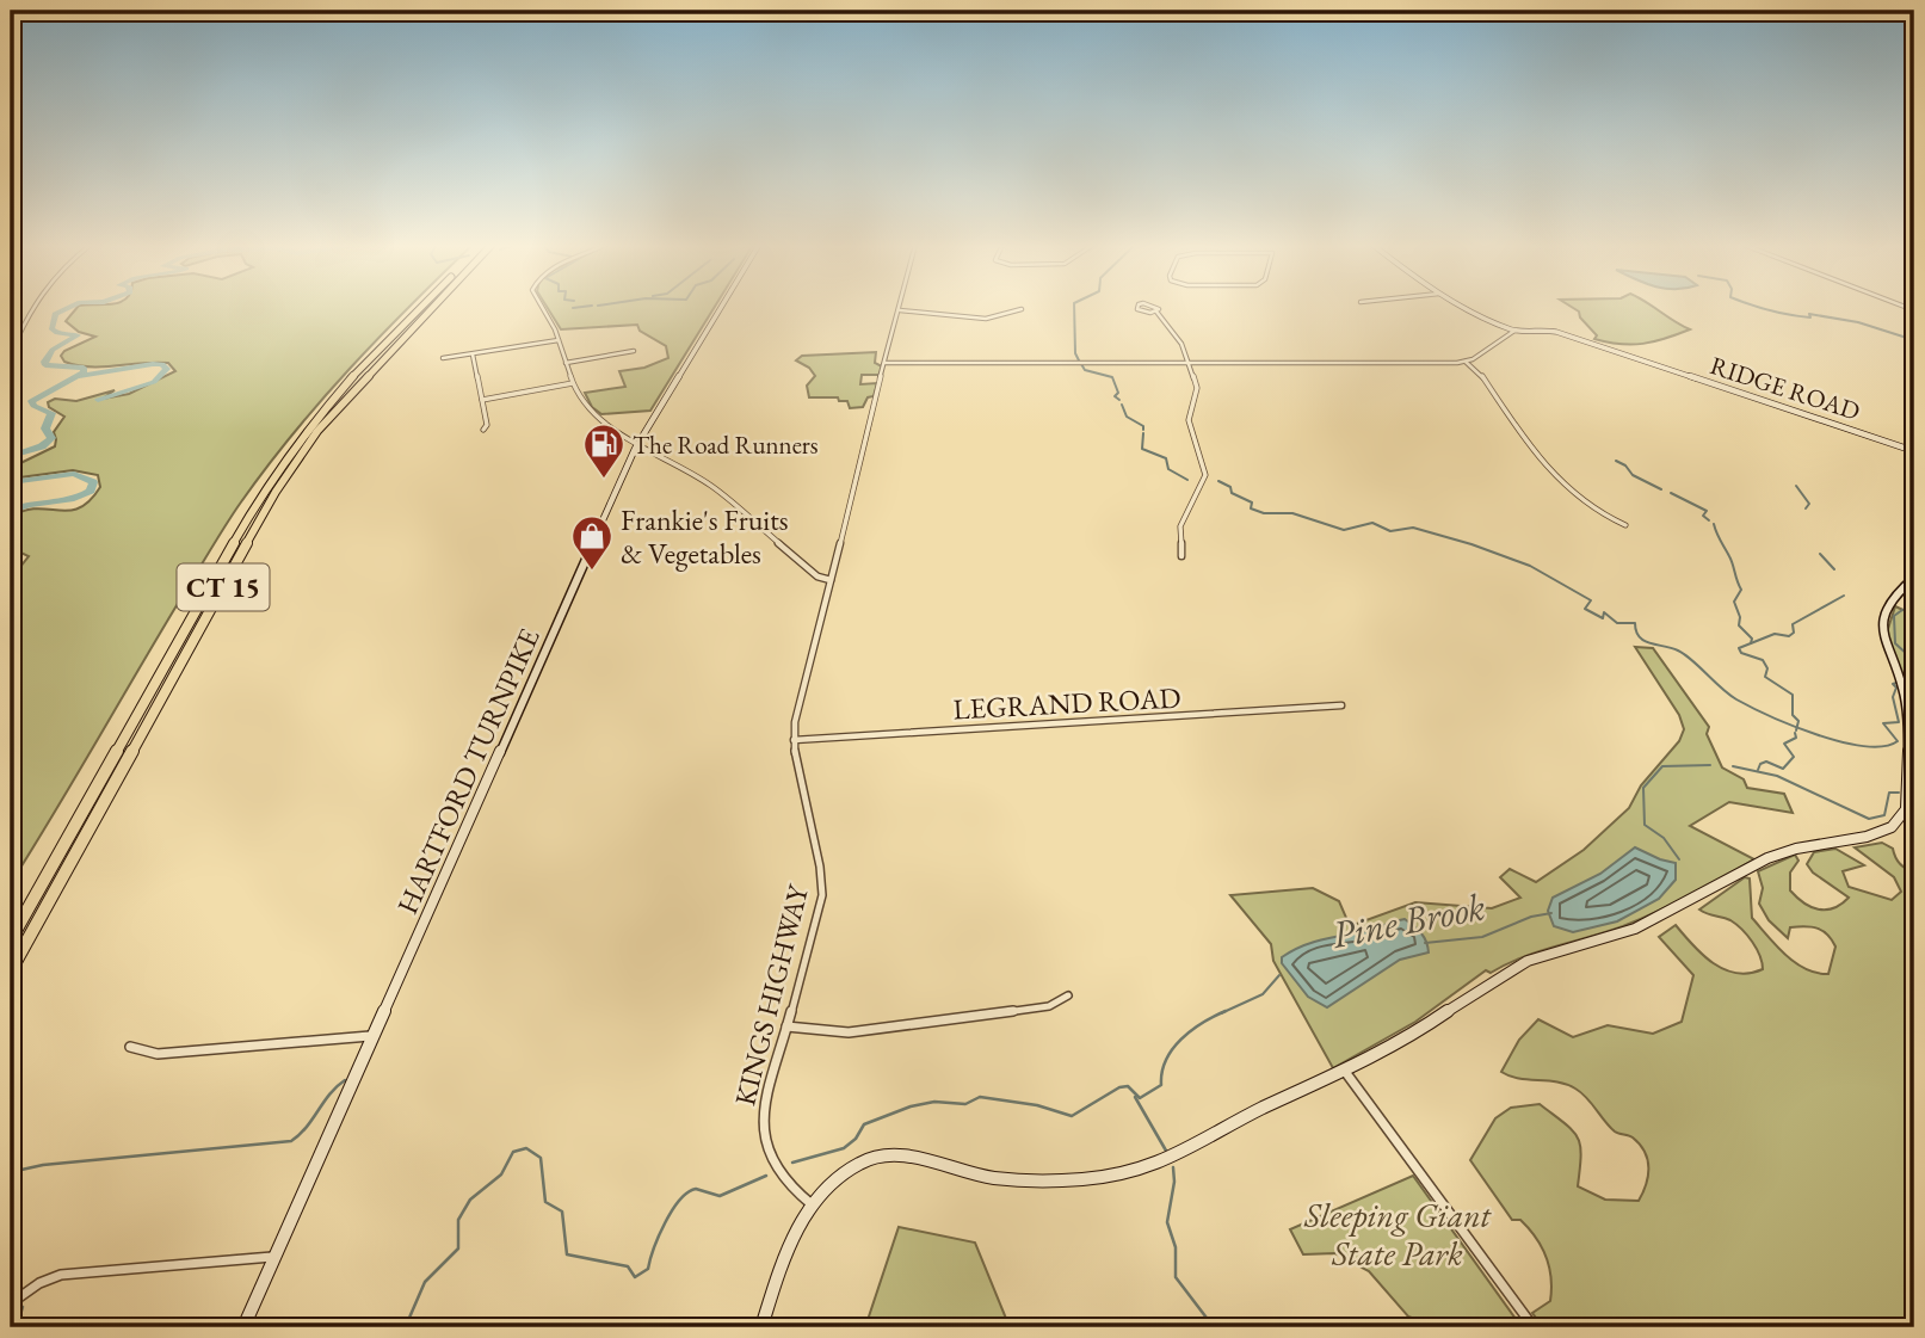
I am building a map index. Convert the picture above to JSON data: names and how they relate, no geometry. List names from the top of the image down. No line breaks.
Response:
{"streets":{"highway":["CT 15"],"main road":["RIDGE ROAD","HARTFORD TURNPIKE"],"street":["LEGRAND ROAD","KINGS HIGHWAY"]},"crossings":[["LEGRAND ROAD","KINGS HIGHWAY"]],"water":["Pine Brook"],"parks":["Sleeping Giant State Park"],"places":{"fuel station":["The Road Runners"],"shop":["Frankie's Fruits & Vegetables"]}}
